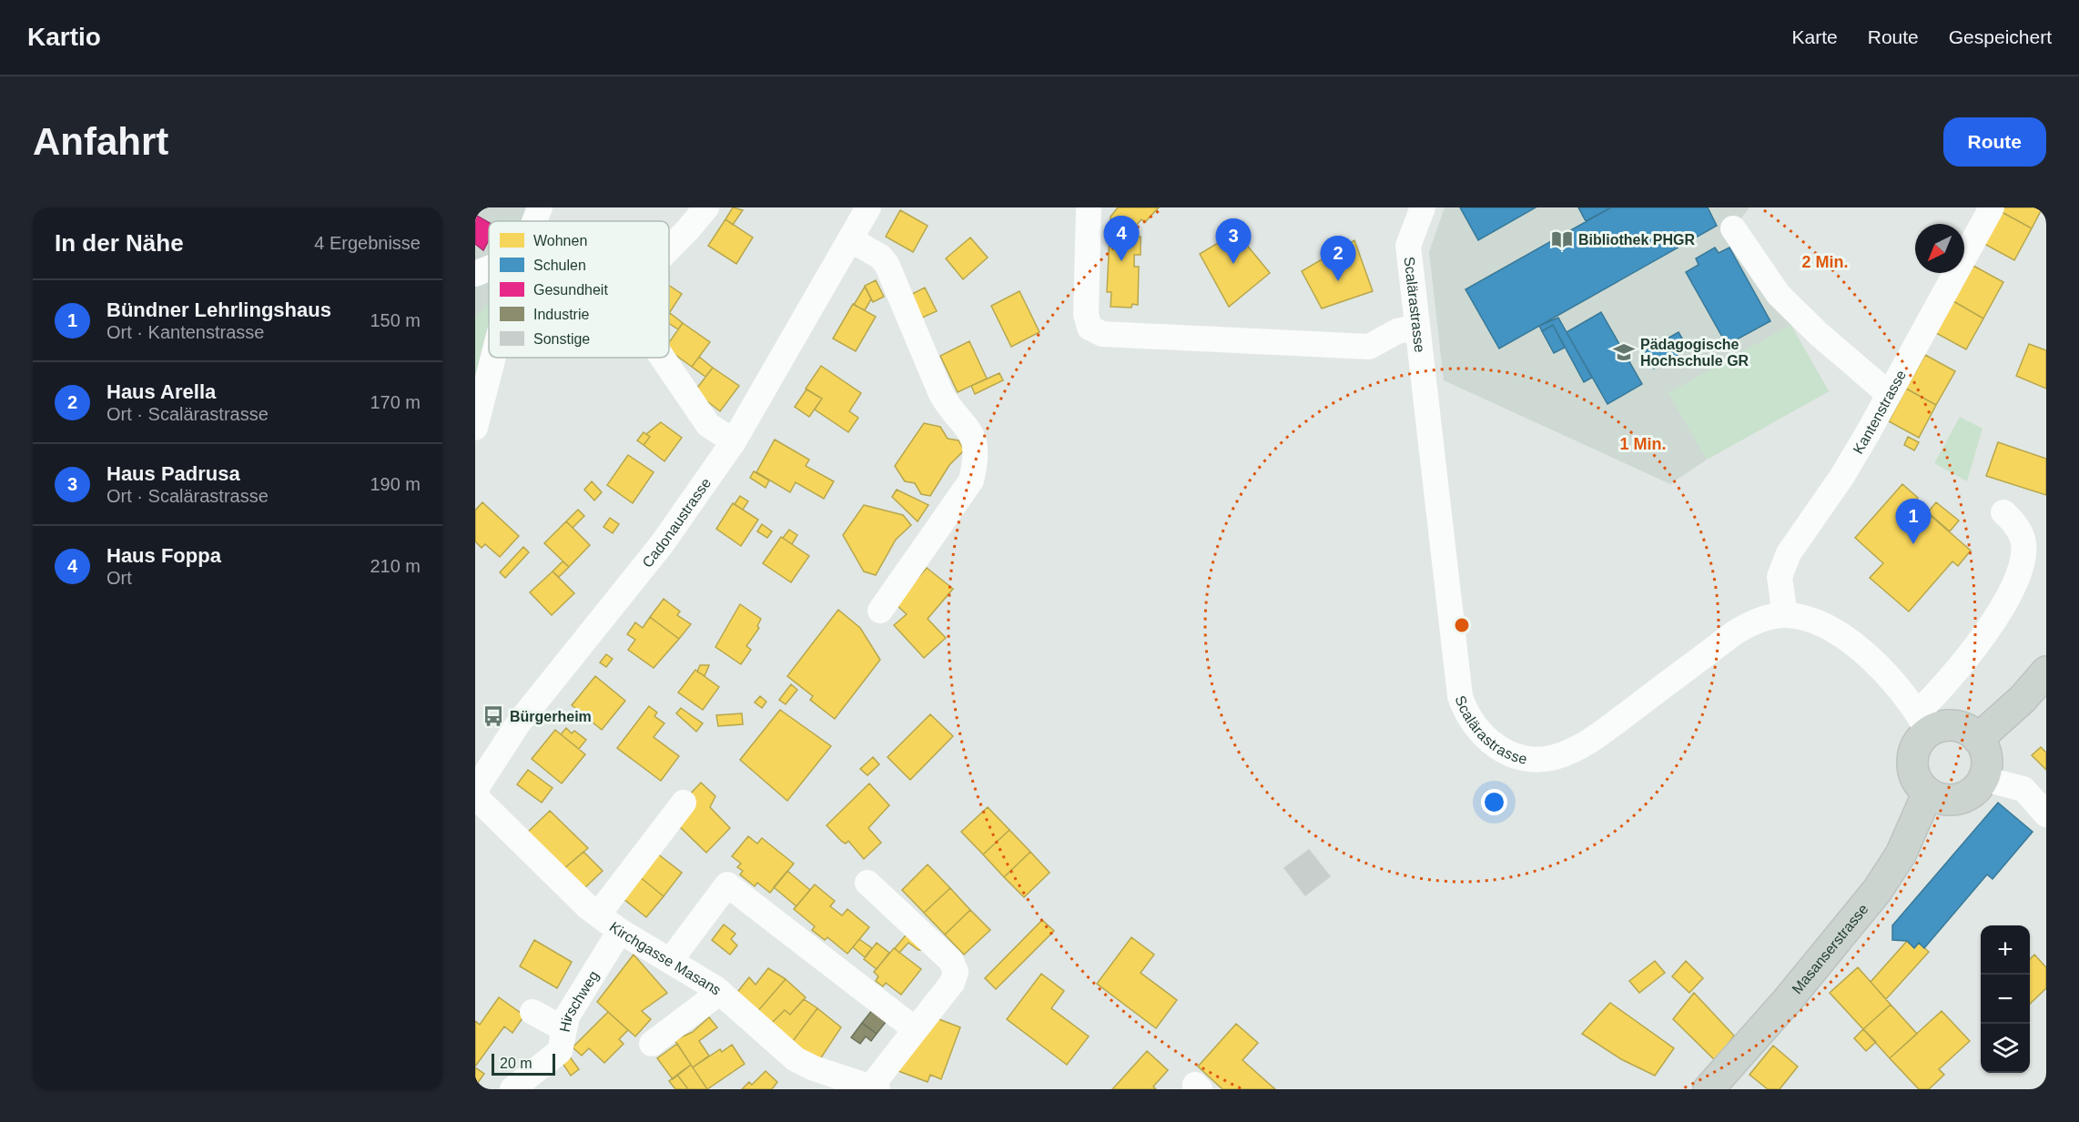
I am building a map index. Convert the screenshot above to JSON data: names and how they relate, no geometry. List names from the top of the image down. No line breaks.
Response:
{"streets":{"main road":["Masanserstrasse"],"street":["Scalärastrasse","Kantenstrasse","Cadonaustrasse","Kirchgasse Masans","Hirschweg"]},"crossings":[["Scalärastrasse","Kantenstrasse"],["Scalärastrasse","Masanserstrasse"],["Kirchgasse Masans","Hirschweg"]],"places":{"library":["Bibliothek PHGR"],"school or university":["Pädagogische Hochschule GR"],"bus stop":["Bürgerheim"]},"legend":["Wohnen","Schulen","Gesundheit","Industrie","Sonstige"],"scale_bar":"20 m","north":"bottom left","page":{"header":"Kartio","nav":["Karte","Route","Gespeichert"],"buttons":"Route","title":"Anfahrt","heading":["In der Nähe","4 Ergebnisse"],"pins":["4","3","2","1"],"list":[{"mark":"1","name":"Bündner Lehrlingshaus","note":"Ort · Kantenstrasse","value":"150 m"},{"mark":"2","name":"Haus Arella","note":"Ort · Scalärastrasse","value":"170 m"},{"mark":"3","name":"Haus Padrusa","note":"Ort · Scalärastrasse","value":"190 m"},{"mark":"4","name":"Haus Foppa","note":"Ort","value":"210 m"}],"map_buttons":["+","−"],"scale":"20 m"},"rings":["2 Min.","1 Min."]}
